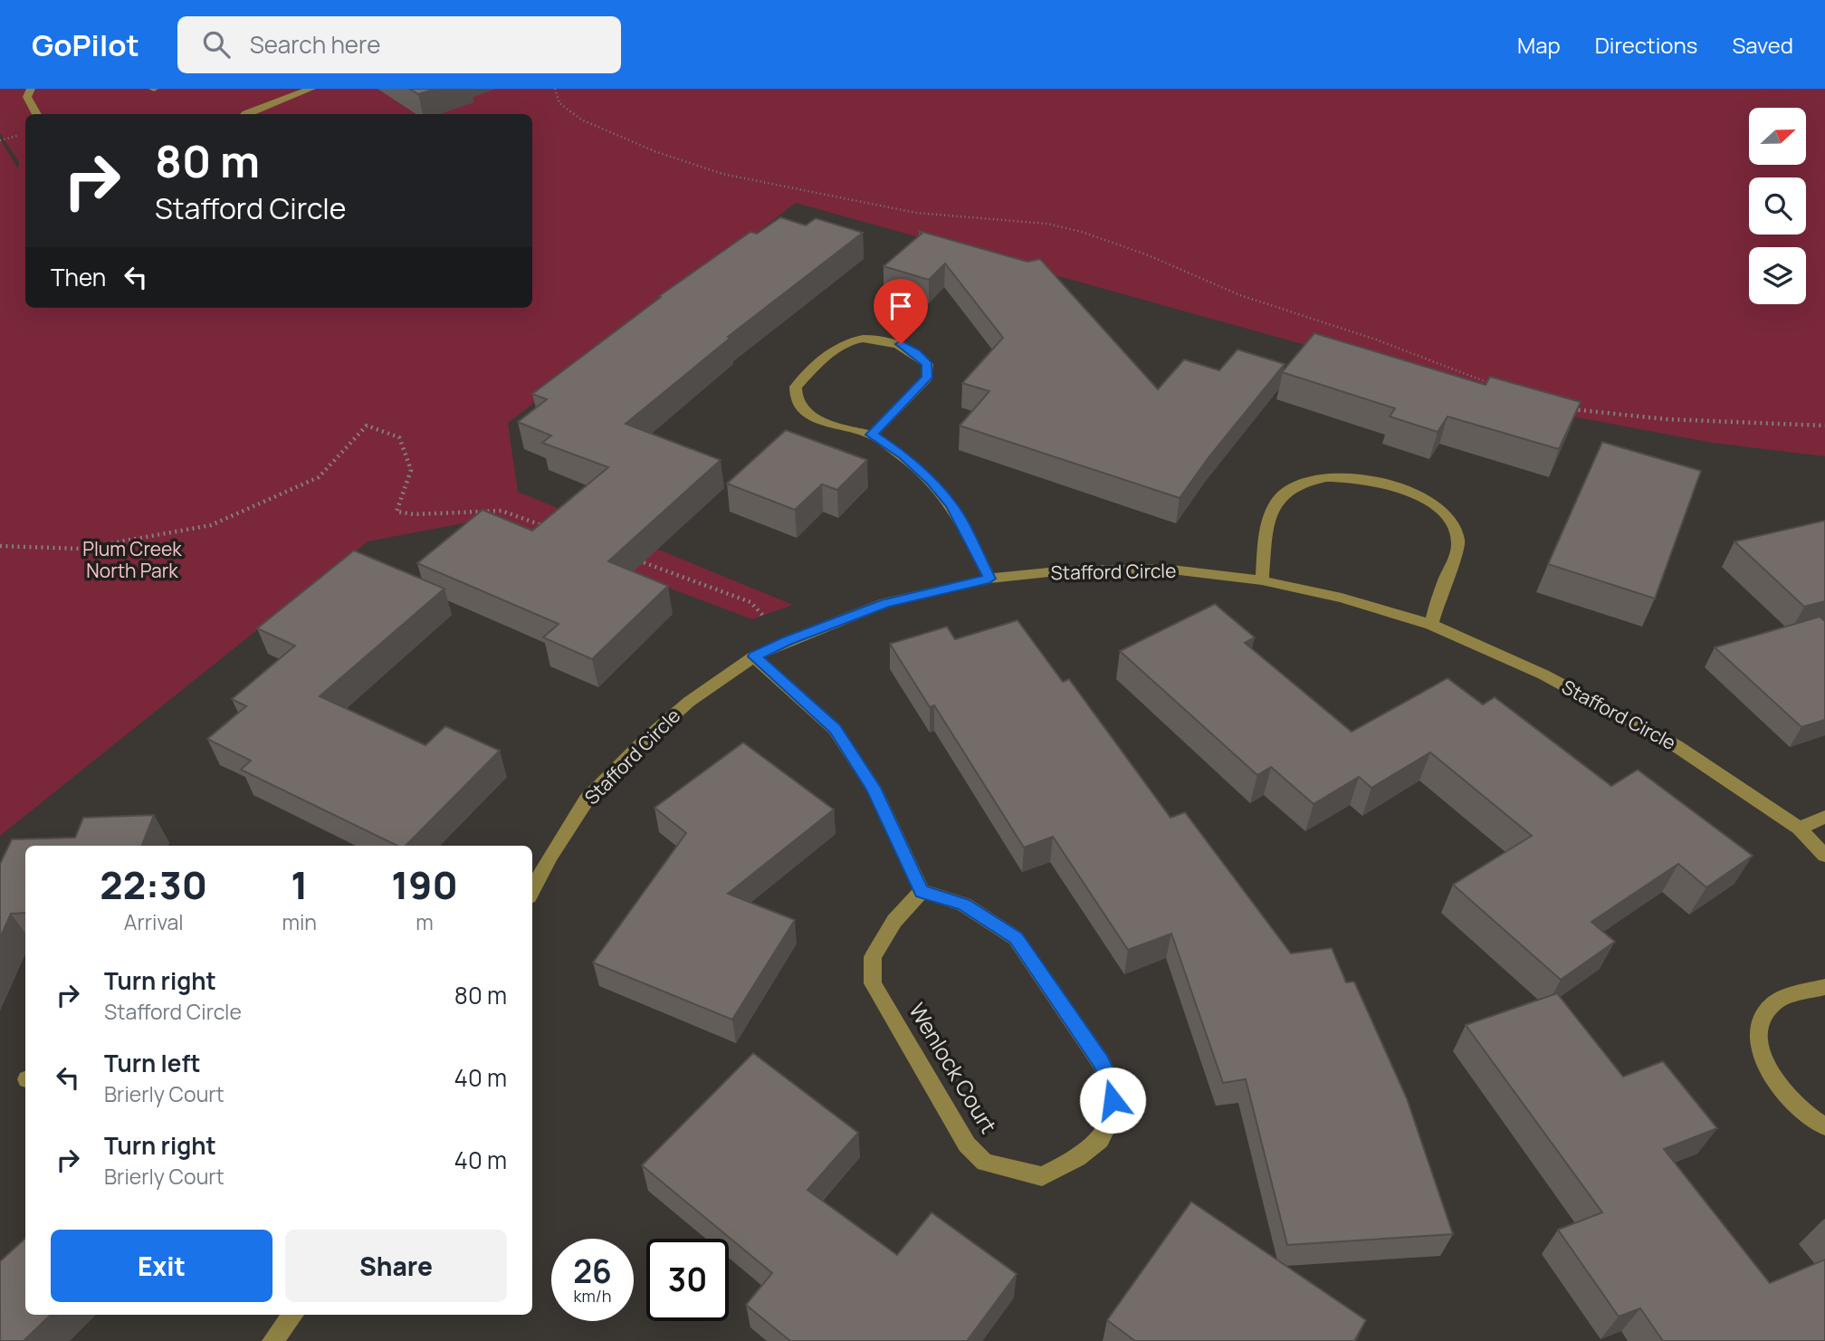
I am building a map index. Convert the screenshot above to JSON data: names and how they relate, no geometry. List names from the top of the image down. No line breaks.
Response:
{"streets":{"street":["Stafford Circle","Wenlock Court"]},"parks":["Plum Creek North Park"],"north":"right","page":{"header":"GoPilot","search":"Search here","nav":["Map","Directions","Saved"],"turn":["80 m","Stafford Circle"],"then":"Then","eta":["22:30","Arrival","1","min","190","m"],"list":[{"name":"Turn right","note":"Stafford Circle","value":"80 m"},{"name":"Turn left","note":"Brierly Court","value":"40 m"},{"name":"Turn right","note":"Brierly Court","value":"40 m"}],"buttons":["Exit","Share"],"speed":"26 km/h","limit":"30"}}
